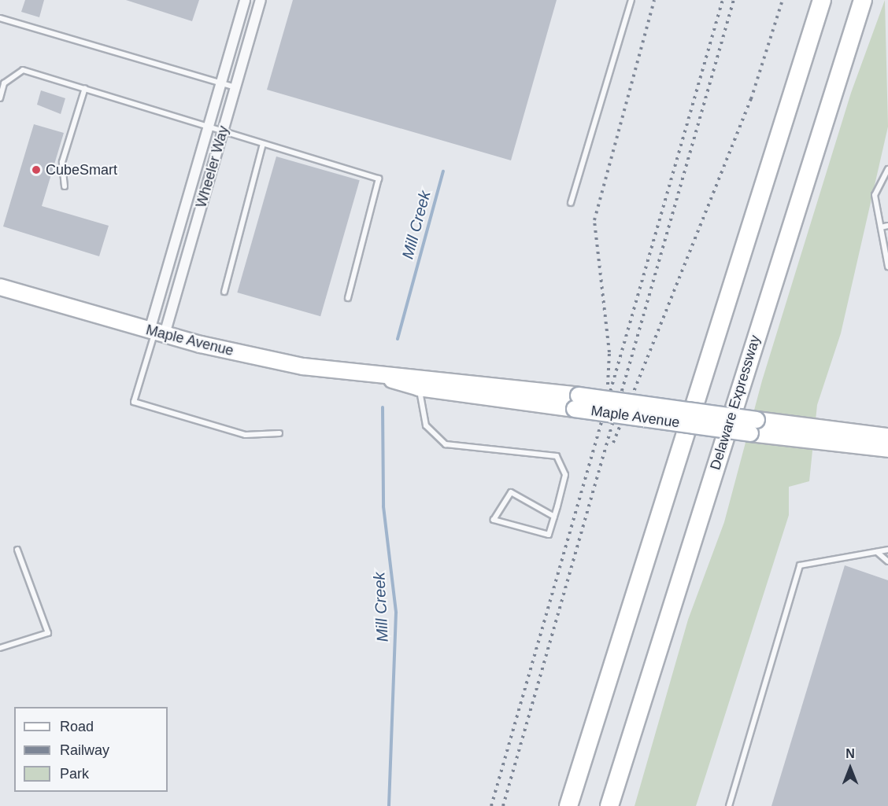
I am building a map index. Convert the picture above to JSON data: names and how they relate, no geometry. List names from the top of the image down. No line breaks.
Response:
{"streets":{"highway":["Delaware Expressway"],"main road":["Maple Avenue"],"street":["Wheeler Way"]},"crossings":[["Wheeler Way","Maple Avenue"]],"water":["Mill Creek"],"places":["CubeSmart"],"legend":["Road","Railway","Park"],"north":"top"}
